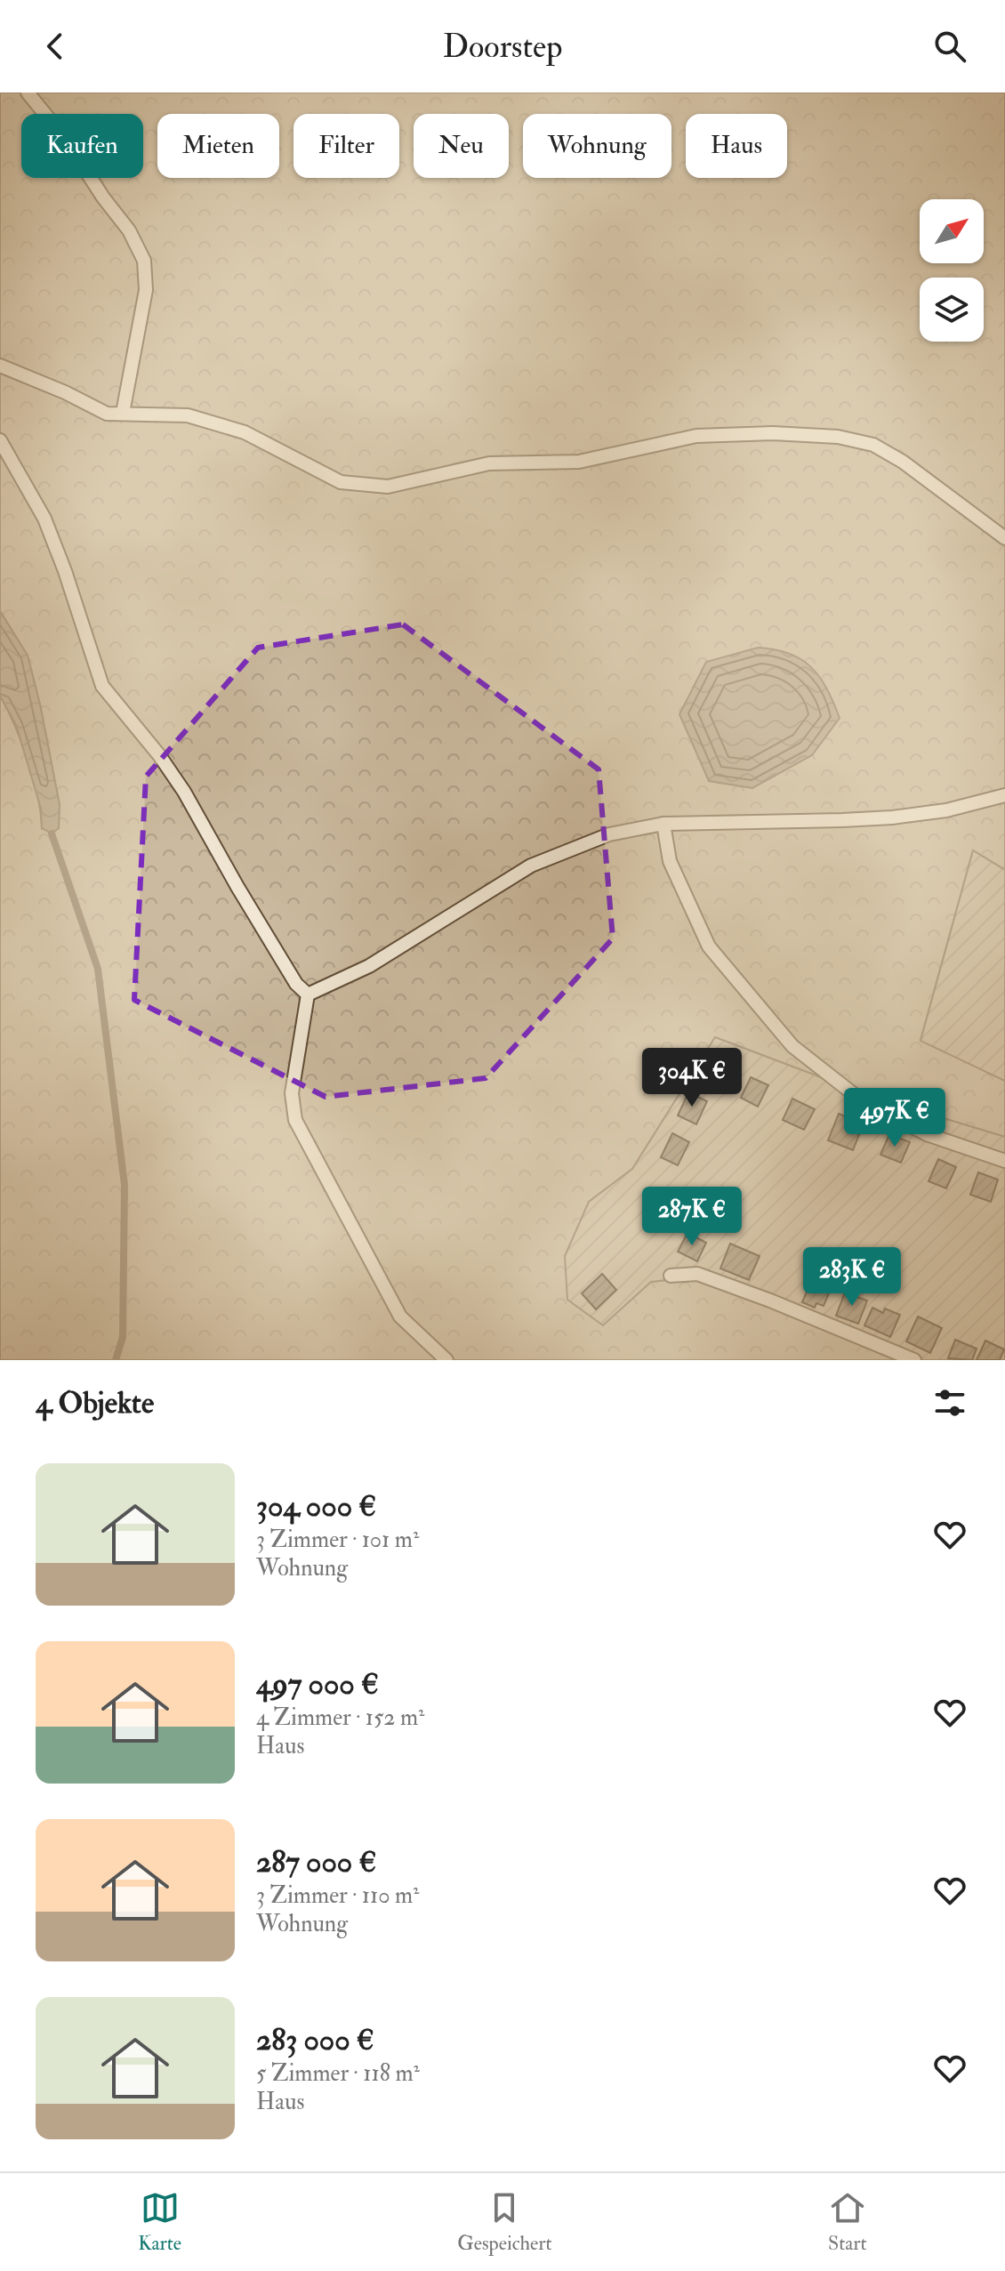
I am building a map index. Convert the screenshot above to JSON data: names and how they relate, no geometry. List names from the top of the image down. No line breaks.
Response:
{"north":"top right","page":{"header":"Doorstep","chip":["Kaufen","Mieten","Filter","Neu","Wohnung","Haus"],"price":["304K €","497K €","287K €","283K €"],"heading":"4 Objekte","list":[{"name":"304 000 €","note":"3 Zimmer · 101 m² · Wohnung"},{"name":"497 000 €","note":"4 Zimmer · 152 m² · Haus"},{"name":"287 000 €","note":"3 Zimmer · 110 m² · Wohnung"},{"name":"283 000 €","note":"5 Zimmer · 118 m² · Haus"}],"tabs":["Karte","Gespeichert","Start"]}}
